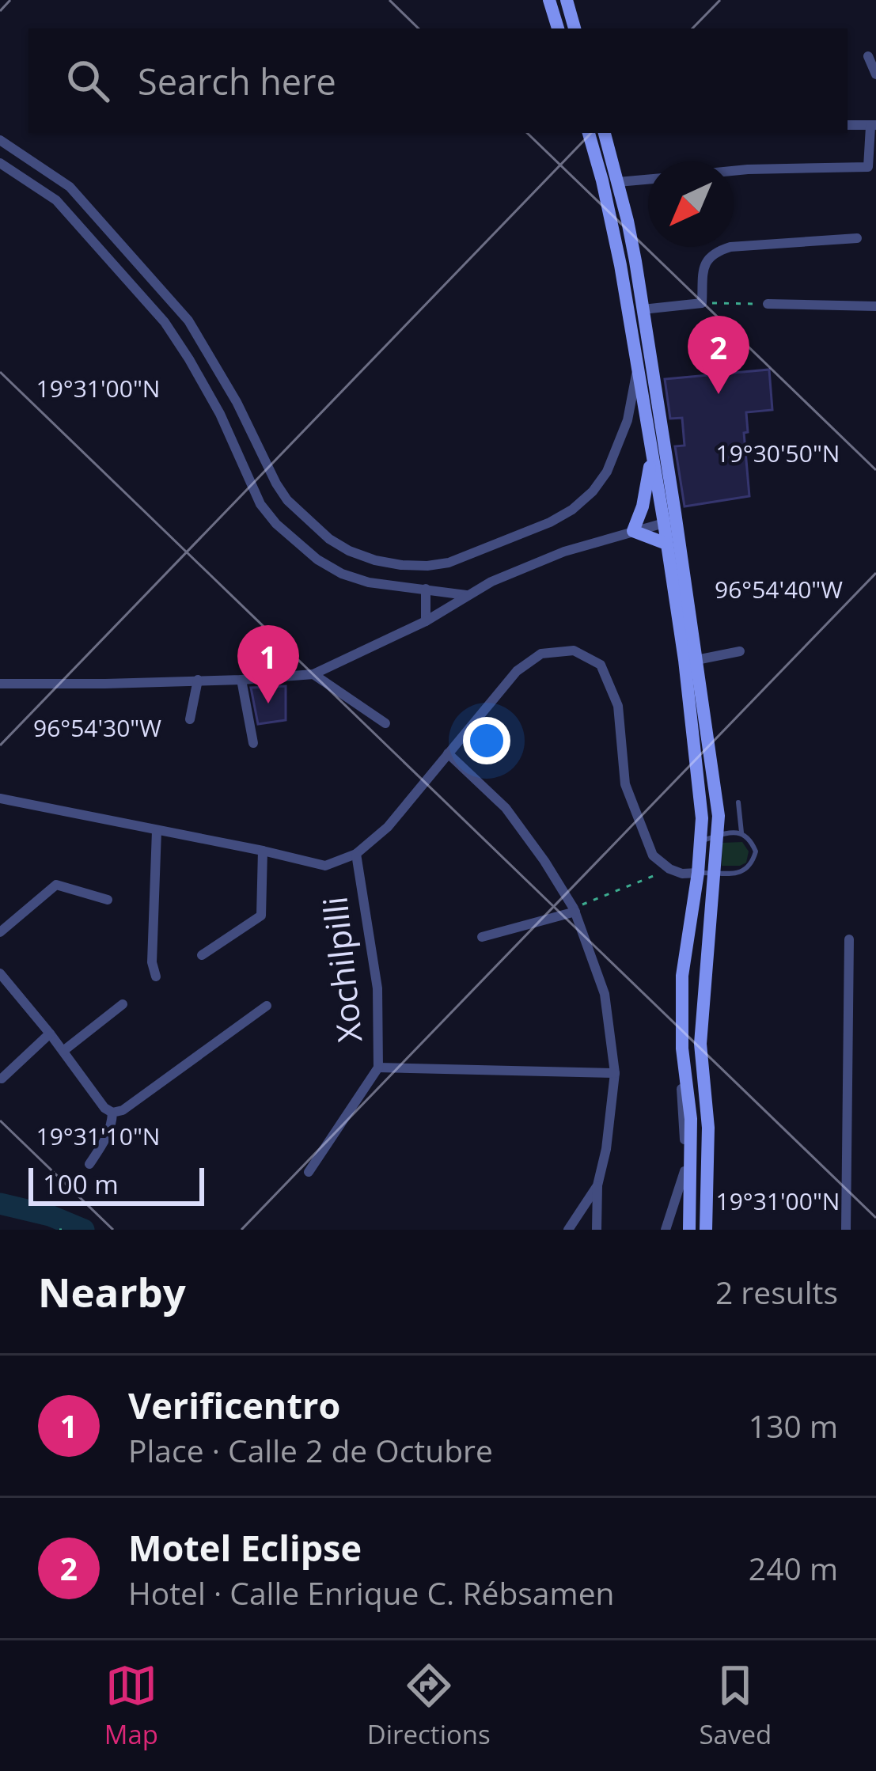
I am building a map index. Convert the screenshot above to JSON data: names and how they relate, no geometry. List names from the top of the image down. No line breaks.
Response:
{"streets":{"street":["Xochilpilli"]},"scale_bar":"100 m","north":"bottom left","page":{"search":"Search here","pins":["2","1"],"scale":"100 m","heading":["Nearby","2 results"],"list":[{"mark":"1","name":"Verificentro","note":"Place · Calle 2 de Octubre","value":"130 m"},{"mark":"2","name":"Motel Eclipse","note":"Hotel · Calle Enrique C. Rébsamen","value":"240 m"}],"nav":["Map","Directions","Saved"]},"coordinates":["19°31'00\"N","19°30'50\"N","96°54'40\"W","96°54'30\"W","19°31'10\"N"]}
